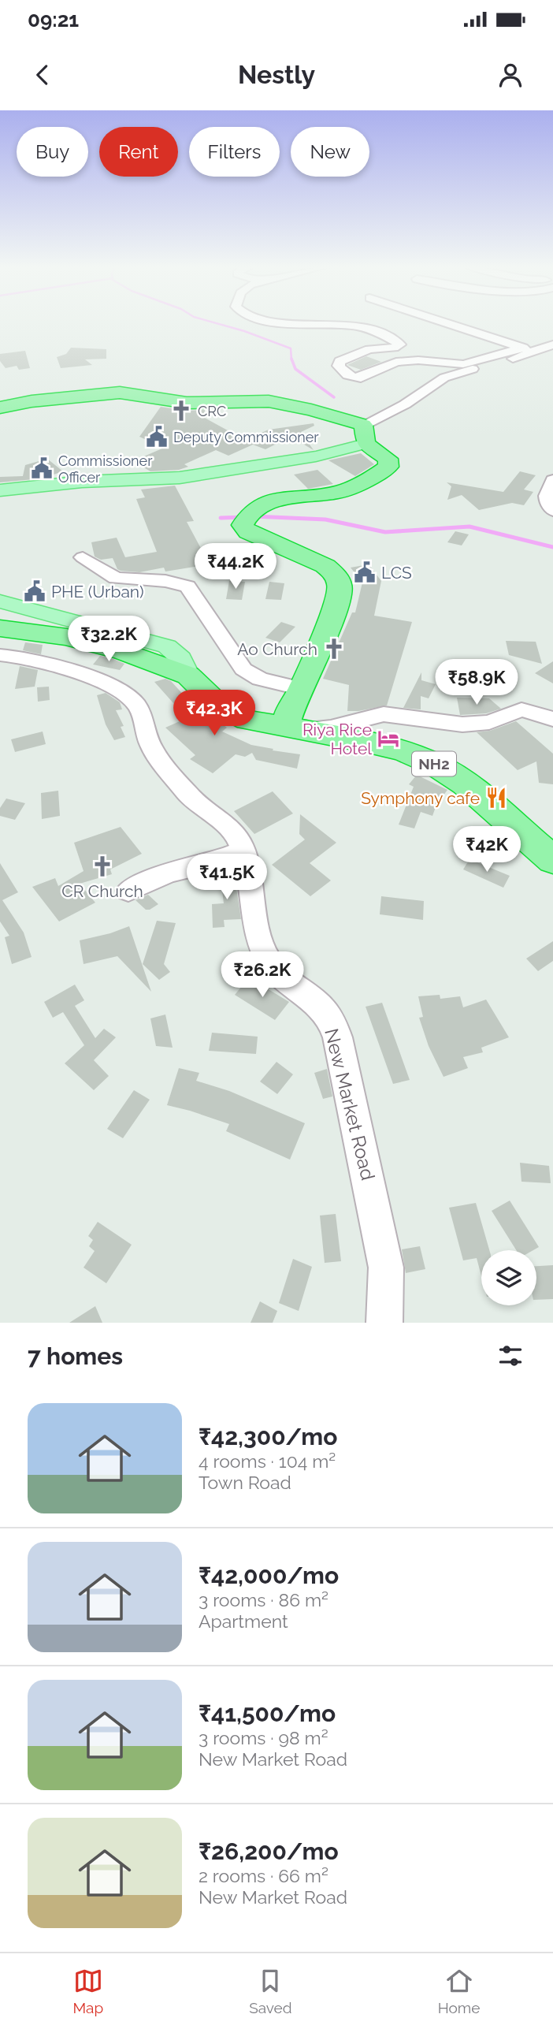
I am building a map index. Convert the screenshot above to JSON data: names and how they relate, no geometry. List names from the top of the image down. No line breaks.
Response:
{"streets":{"highway":["NH2"],"street":["New Market Road"]},"places":{"church":["CRC","Ao Church","CR Church"],"public building":["Deputy Commissioner","Commissioner Officer","LCS","PHE (Urban)"],"hotel":["Riya Rice Hotel"],"restaurant":["Symphony cafe"]},"page":{"status":"09:21","header":"Nestly","chip":["Buy","Rent","Filters","New"],"price":["₹44.2K","₹32.2K","₹58.9K","₹42.3K","₹42K","₹41.5K","₹26.2K"],"heading":"7 homes","list":[{"name":"₹42,300/mo","note":"4 rooms · 104 m² · Town Road"},{"name":"₹42,000/mo","note":"3 rooms · 86 m² · Apartment"},{"name":"₹41,500/mo","note":"3 rooms · 98 m² · New Market Road"},{"name":"₹26,200/mo","note":"2 rooms · 66 m² · New Market Road"}],"tabs":["Map","Saved","Home"]}}
